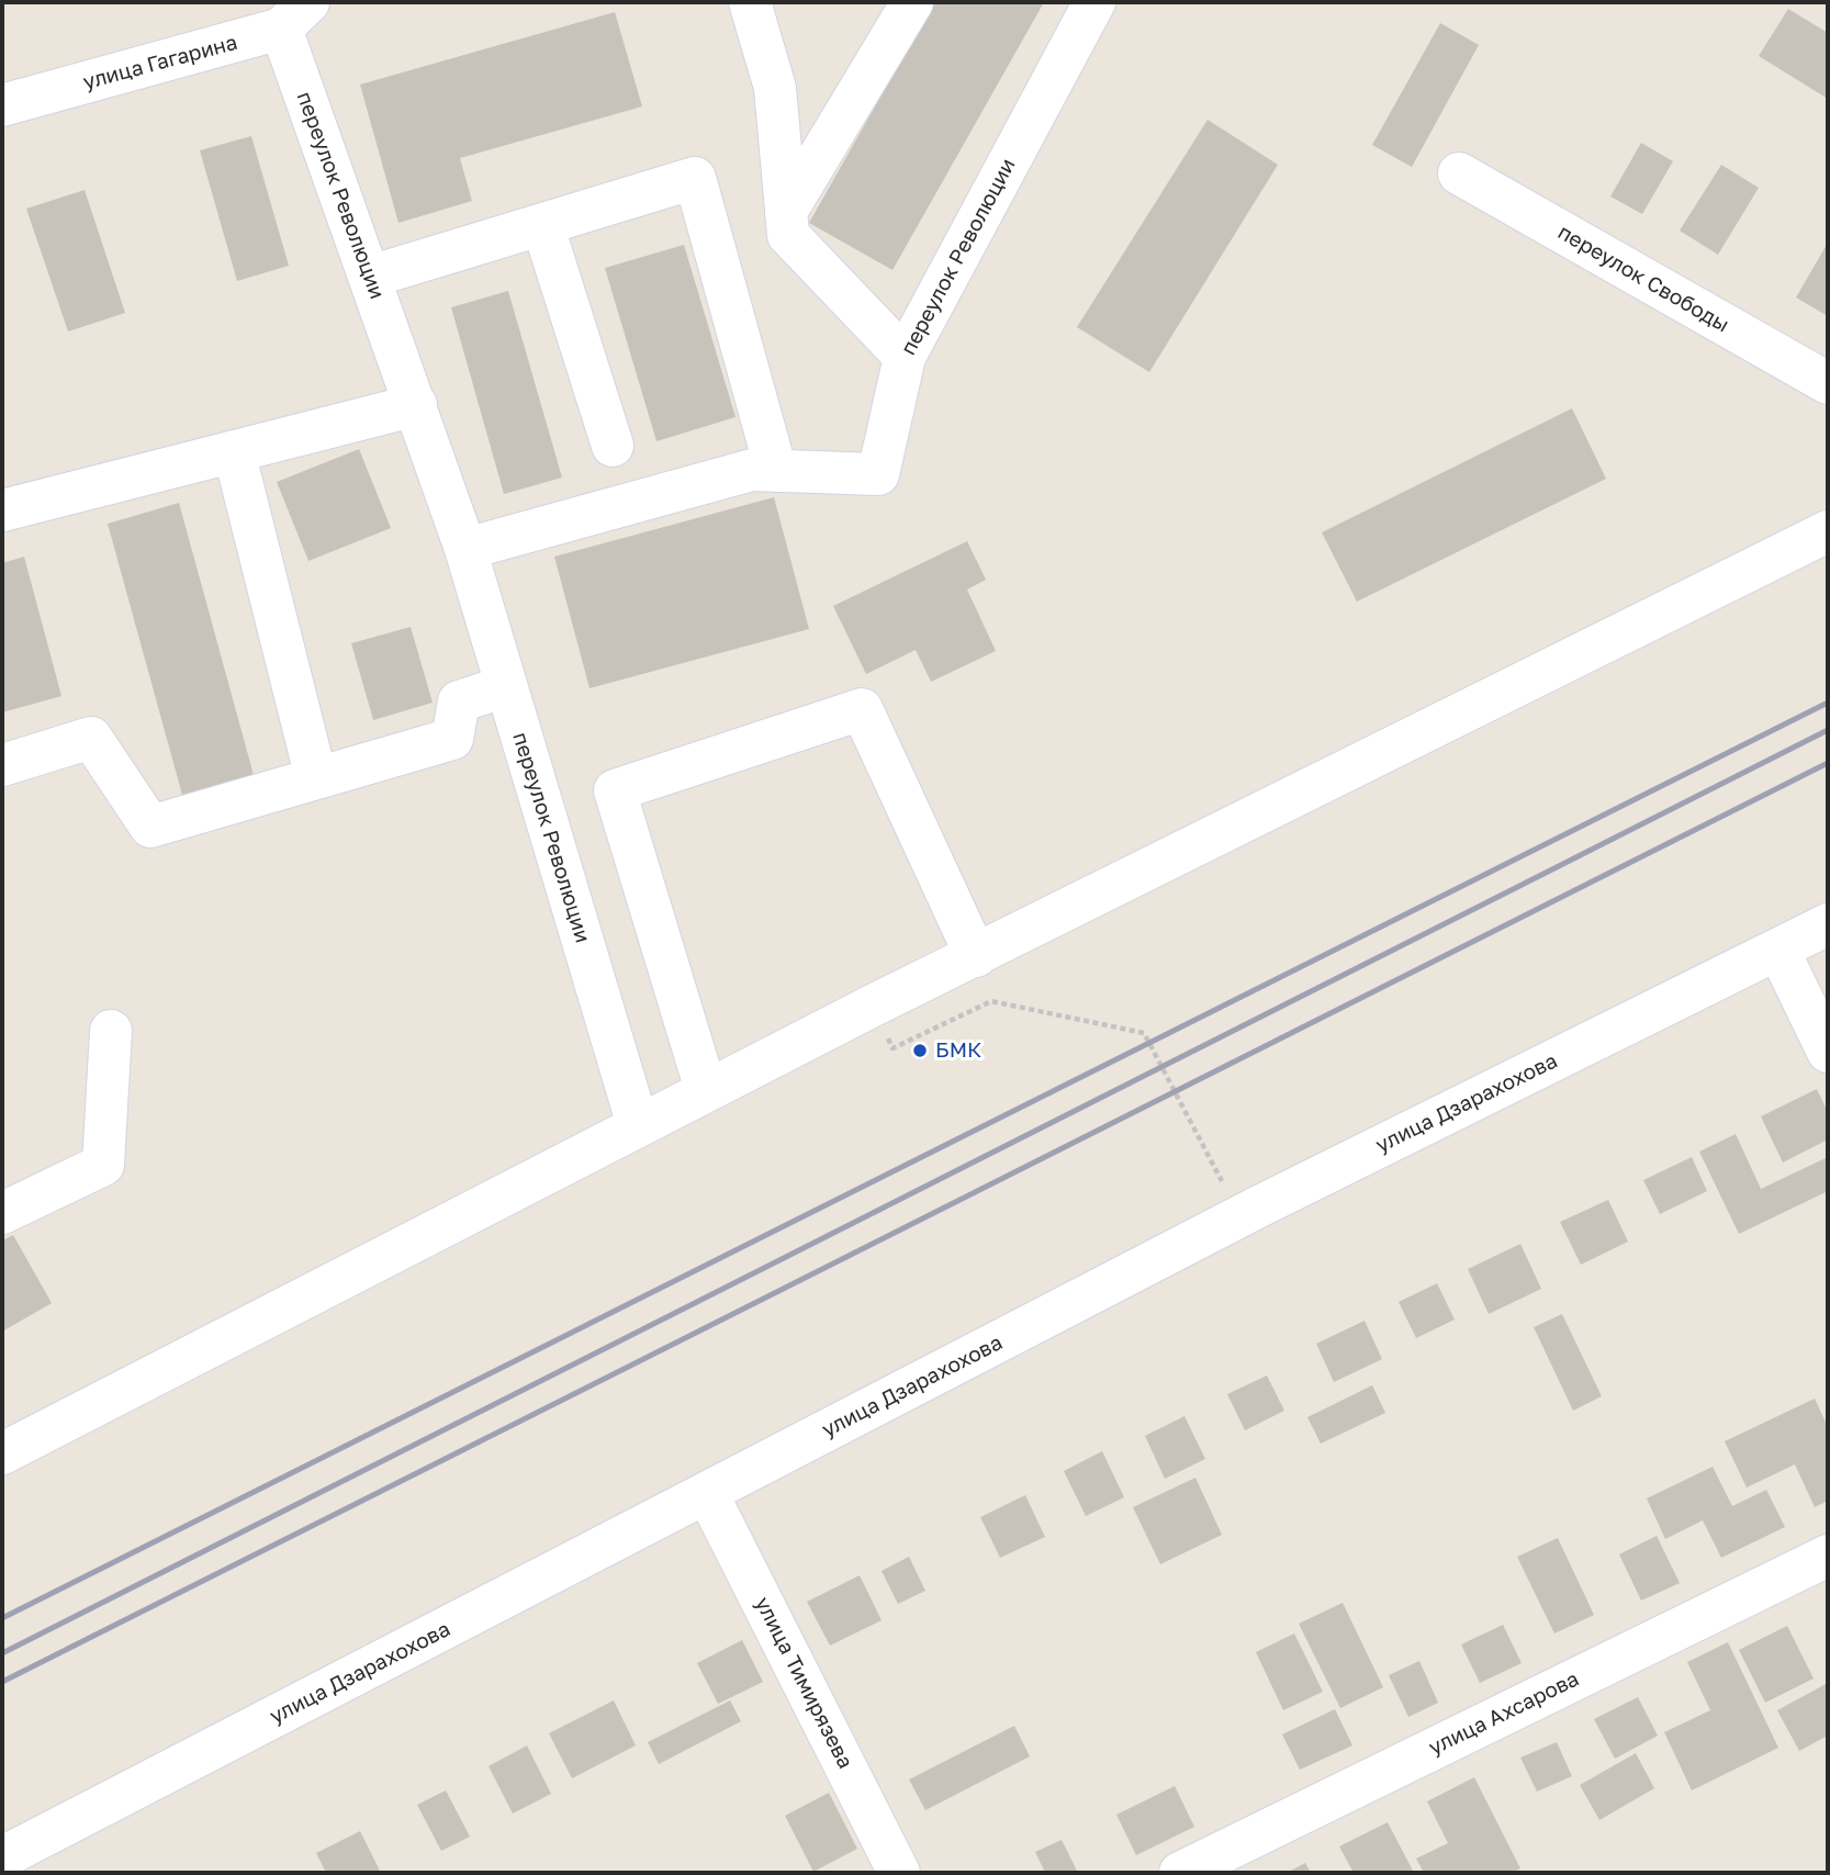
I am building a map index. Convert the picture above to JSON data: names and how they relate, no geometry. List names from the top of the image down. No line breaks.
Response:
{"streets":{"street":["улица Гагарина","переулок Революции","переулок Свободы","улица Дзарахохова","улица Тимирязева","улица Ахсарова"]},"crossings":[["улица Гагарина","переулок Революции"],["улица Дзарахохова","улица Тимирязева"]],"places":["БМК"]}
